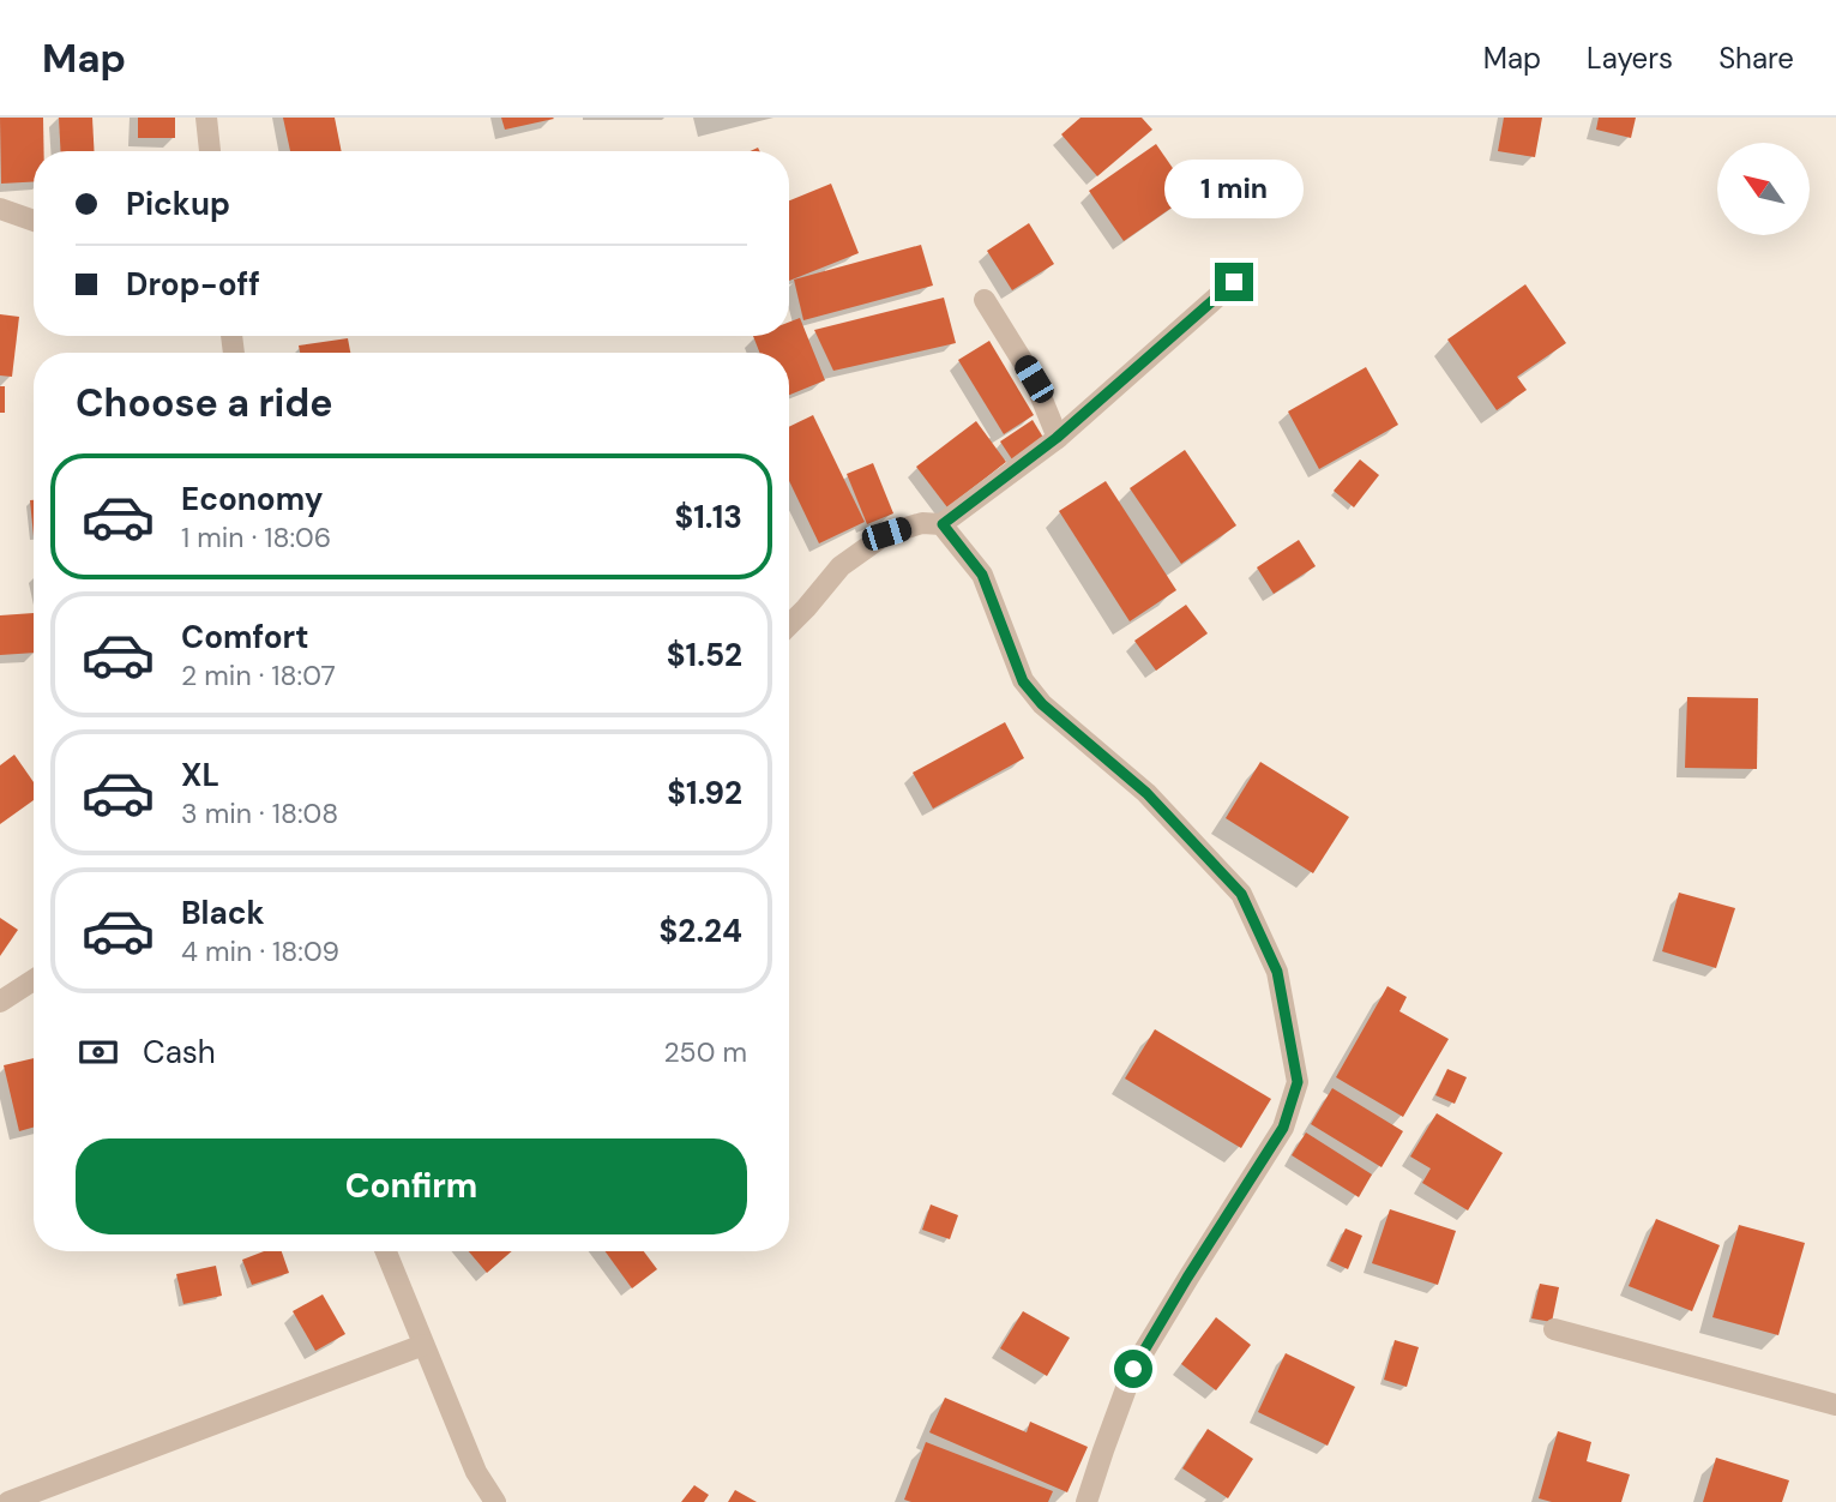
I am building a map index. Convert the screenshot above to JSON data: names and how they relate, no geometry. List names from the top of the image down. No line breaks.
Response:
{"north":"top left","page":{"header":"Map","nav":["Map","Layers","Share"],"banner":["Pickup","Drop-off"],"bubble":"1 min","heading":"Choose a ride","list":[{"name":"Economy","note":"1 min · 18:06","value":"$1.13"},{"name":"Comfort","note":"2 min · 18:07","value":"$1.52"},{"name":"XL","note":"3 min · 18:08","value":"$1.92"},{"name":"Black","note":"4 min · 18:09","value":"$2.24"}],"pay":["Cash","250 m"],"buttons":"Confirm"}}
